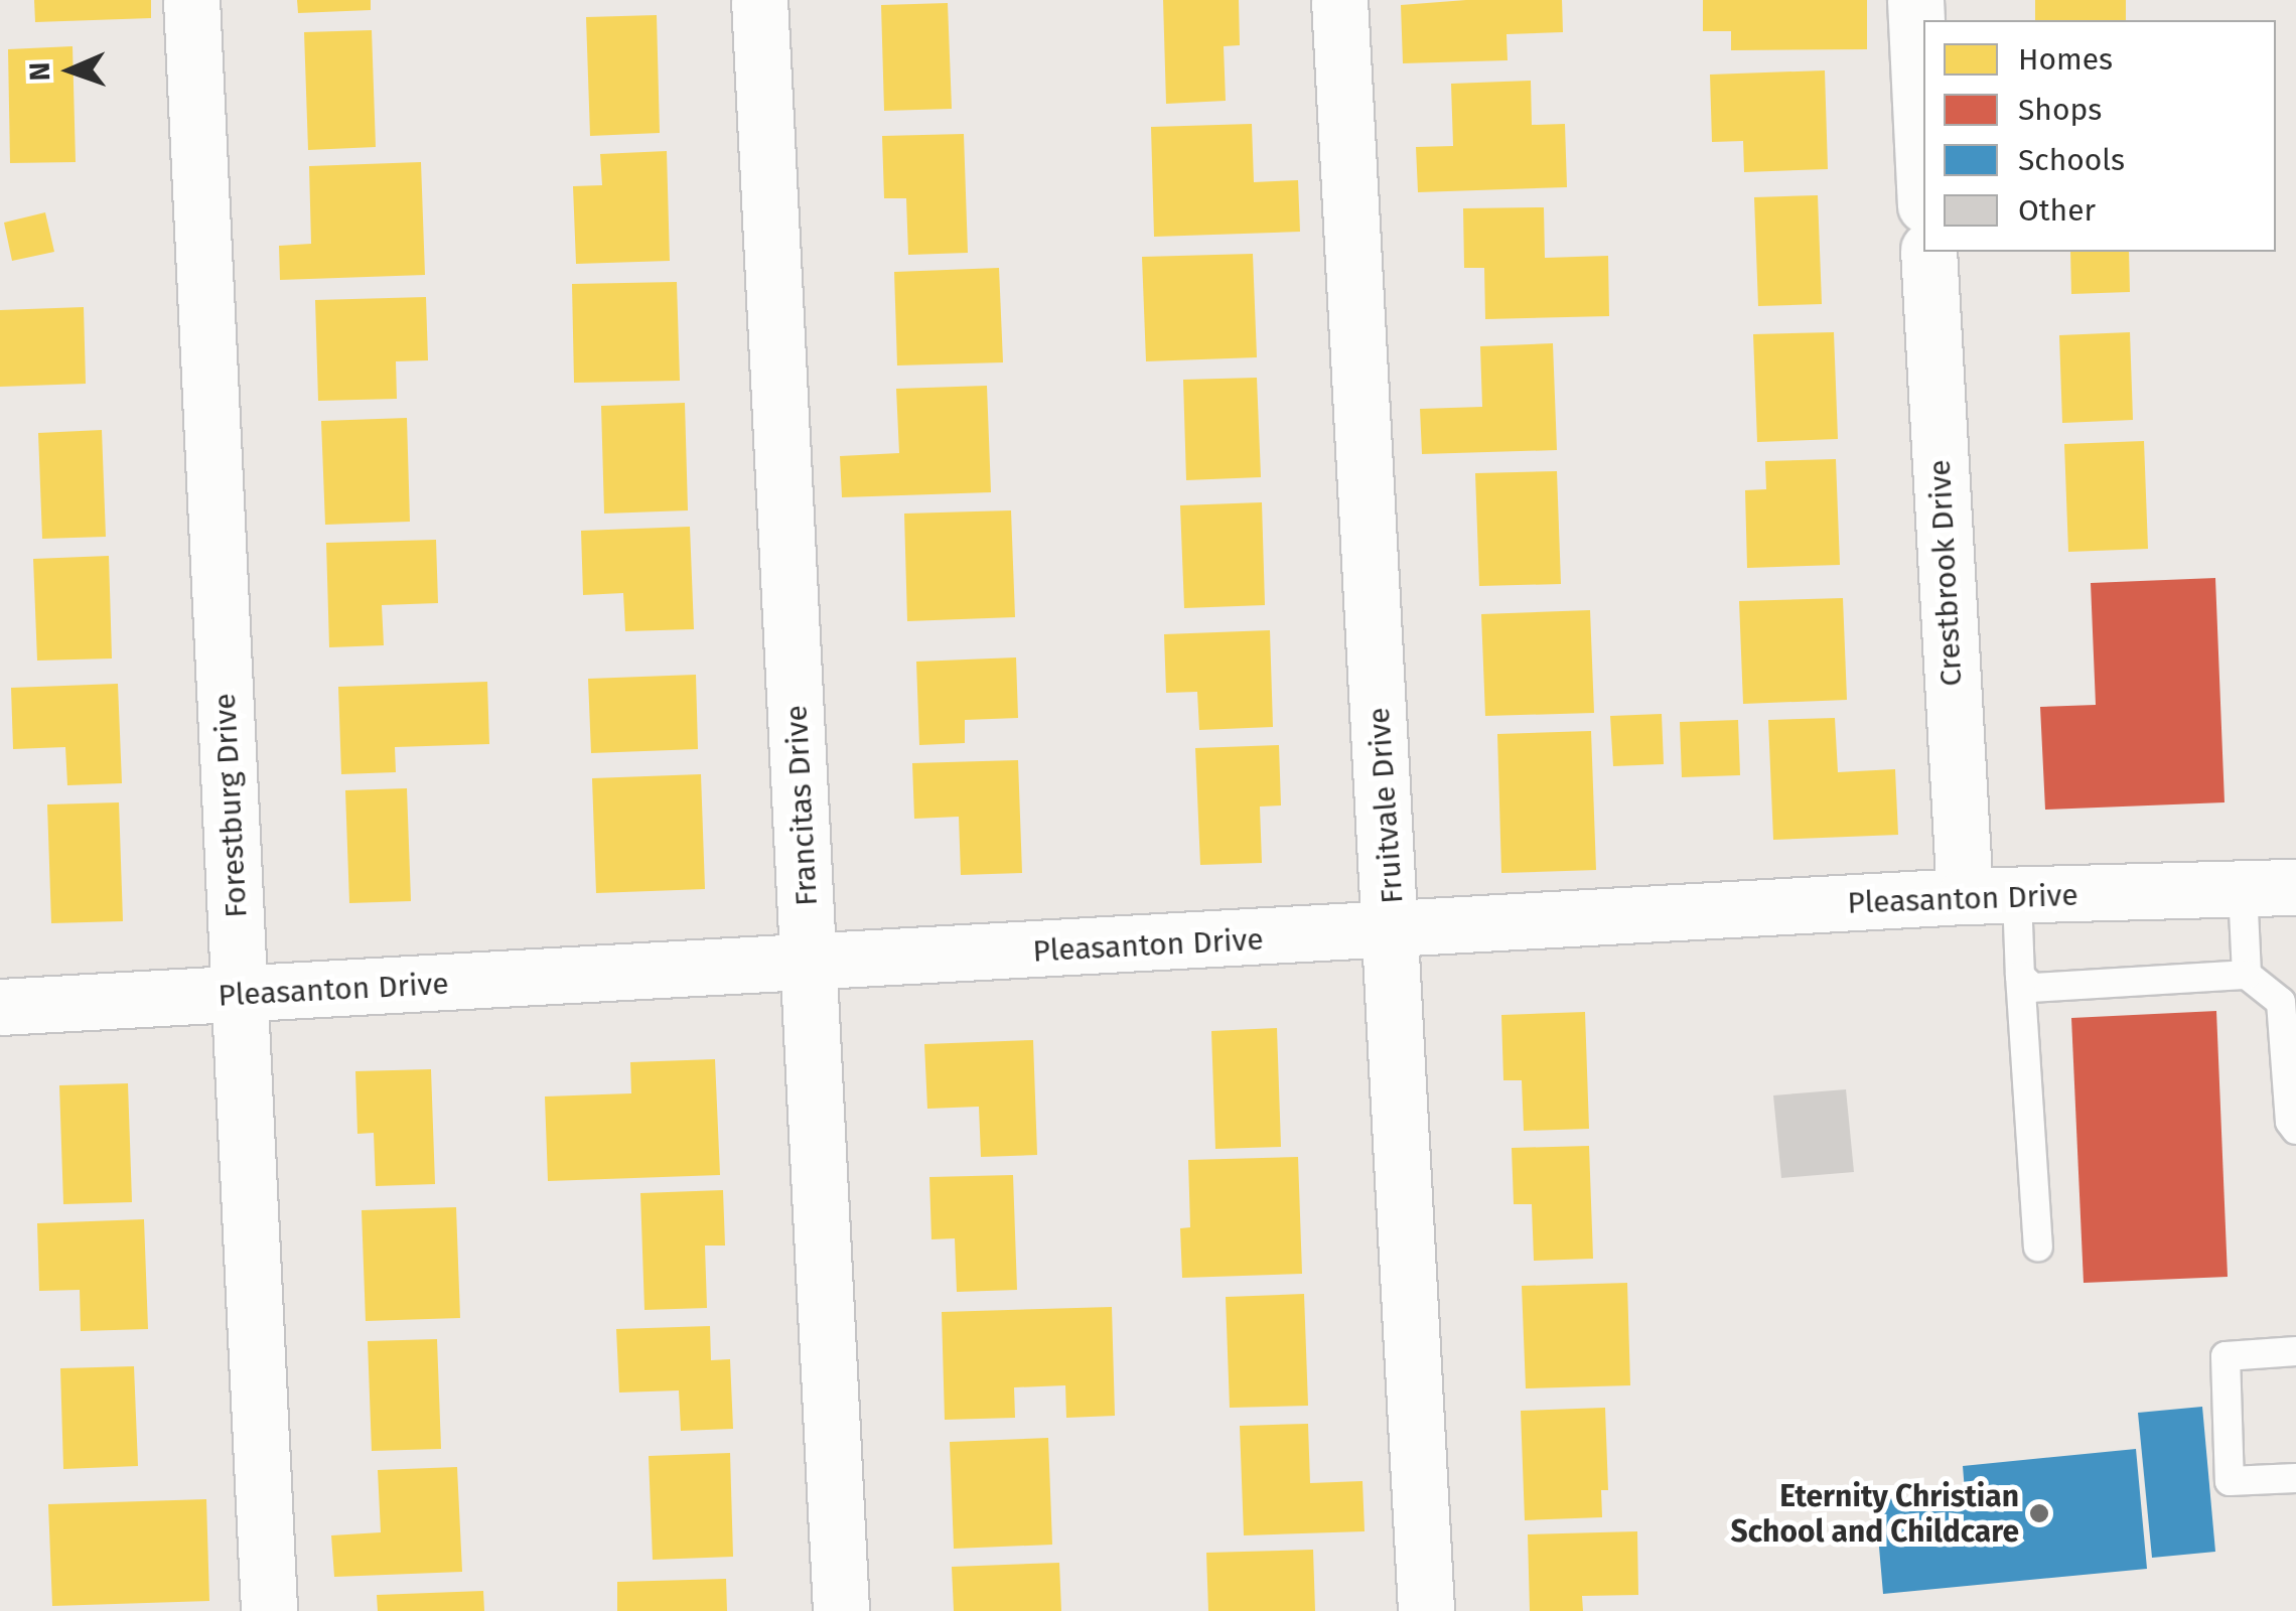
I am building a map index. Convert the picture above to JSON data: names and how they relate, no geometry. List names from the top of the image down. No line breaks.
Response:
{"streets":{"street":["Crestbrook Drive","Forestburg Drive","Francitas Drive","Fruitvale Drive","Pleasanton Drive"]},"crossings":[["Crestbrook Drive","Pleasanton Drive"],["Forestburg Drive","Pleasanton Drive"],["Francitas Drive","Pleasanton Drive"],["Fruitvale Drive","Pleasanton Drive"]],"places":["Eternity Christian School and Childcare"],"legend":["Homes","Shops","Schools","Other"],"north":"left"}
